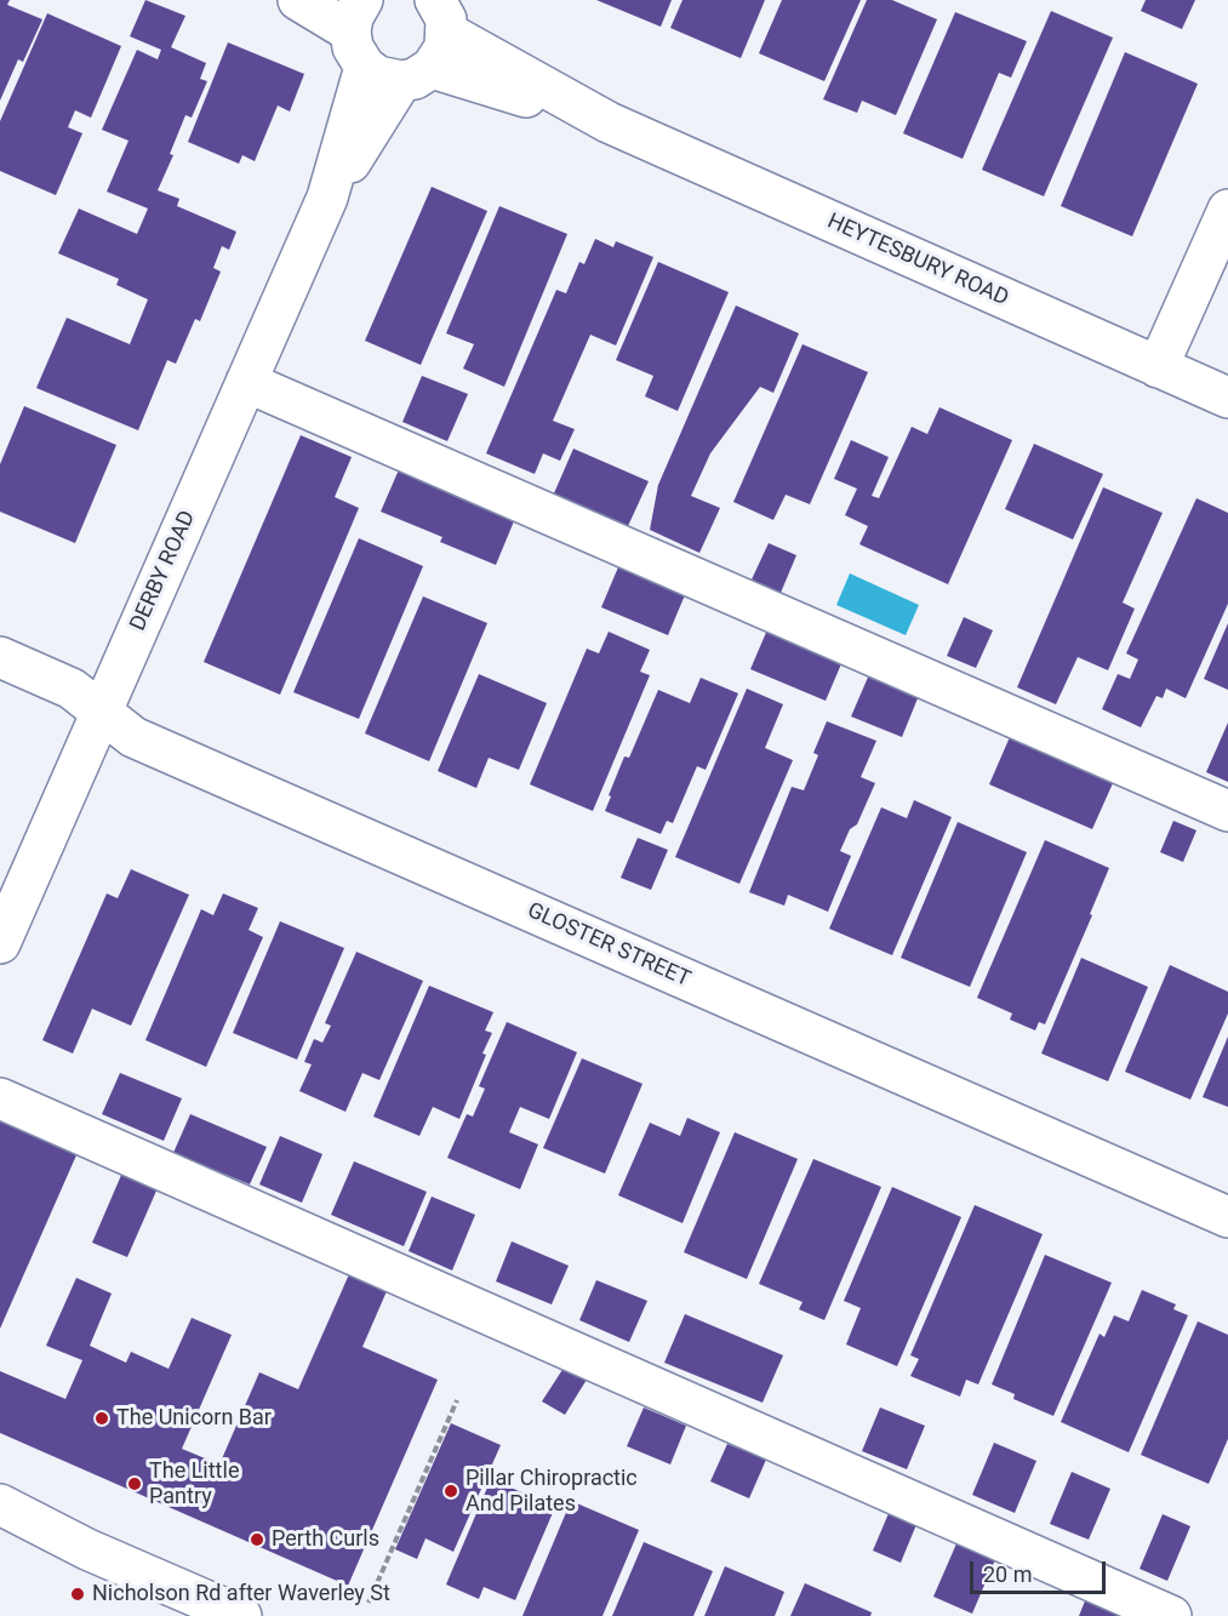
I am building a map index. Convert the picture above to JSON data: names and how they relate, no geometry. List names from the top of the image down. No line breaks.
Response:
{"streets":{"street":["HEYTESBURY ROAD","DERBY ROAD","GLOSTER STREET"]},"crossings":[["HEYTESBURY ROAD","DERBY ROAD"],["DERBY ROAD","GLOSTER STREET"]],"places":["The Unicorn Bar","The Little Pantry","Pillar Chiropractic And Pilates","Perth Curls","Nicholson Rd after Waverley St"],"scale_bar":"20 m"}
